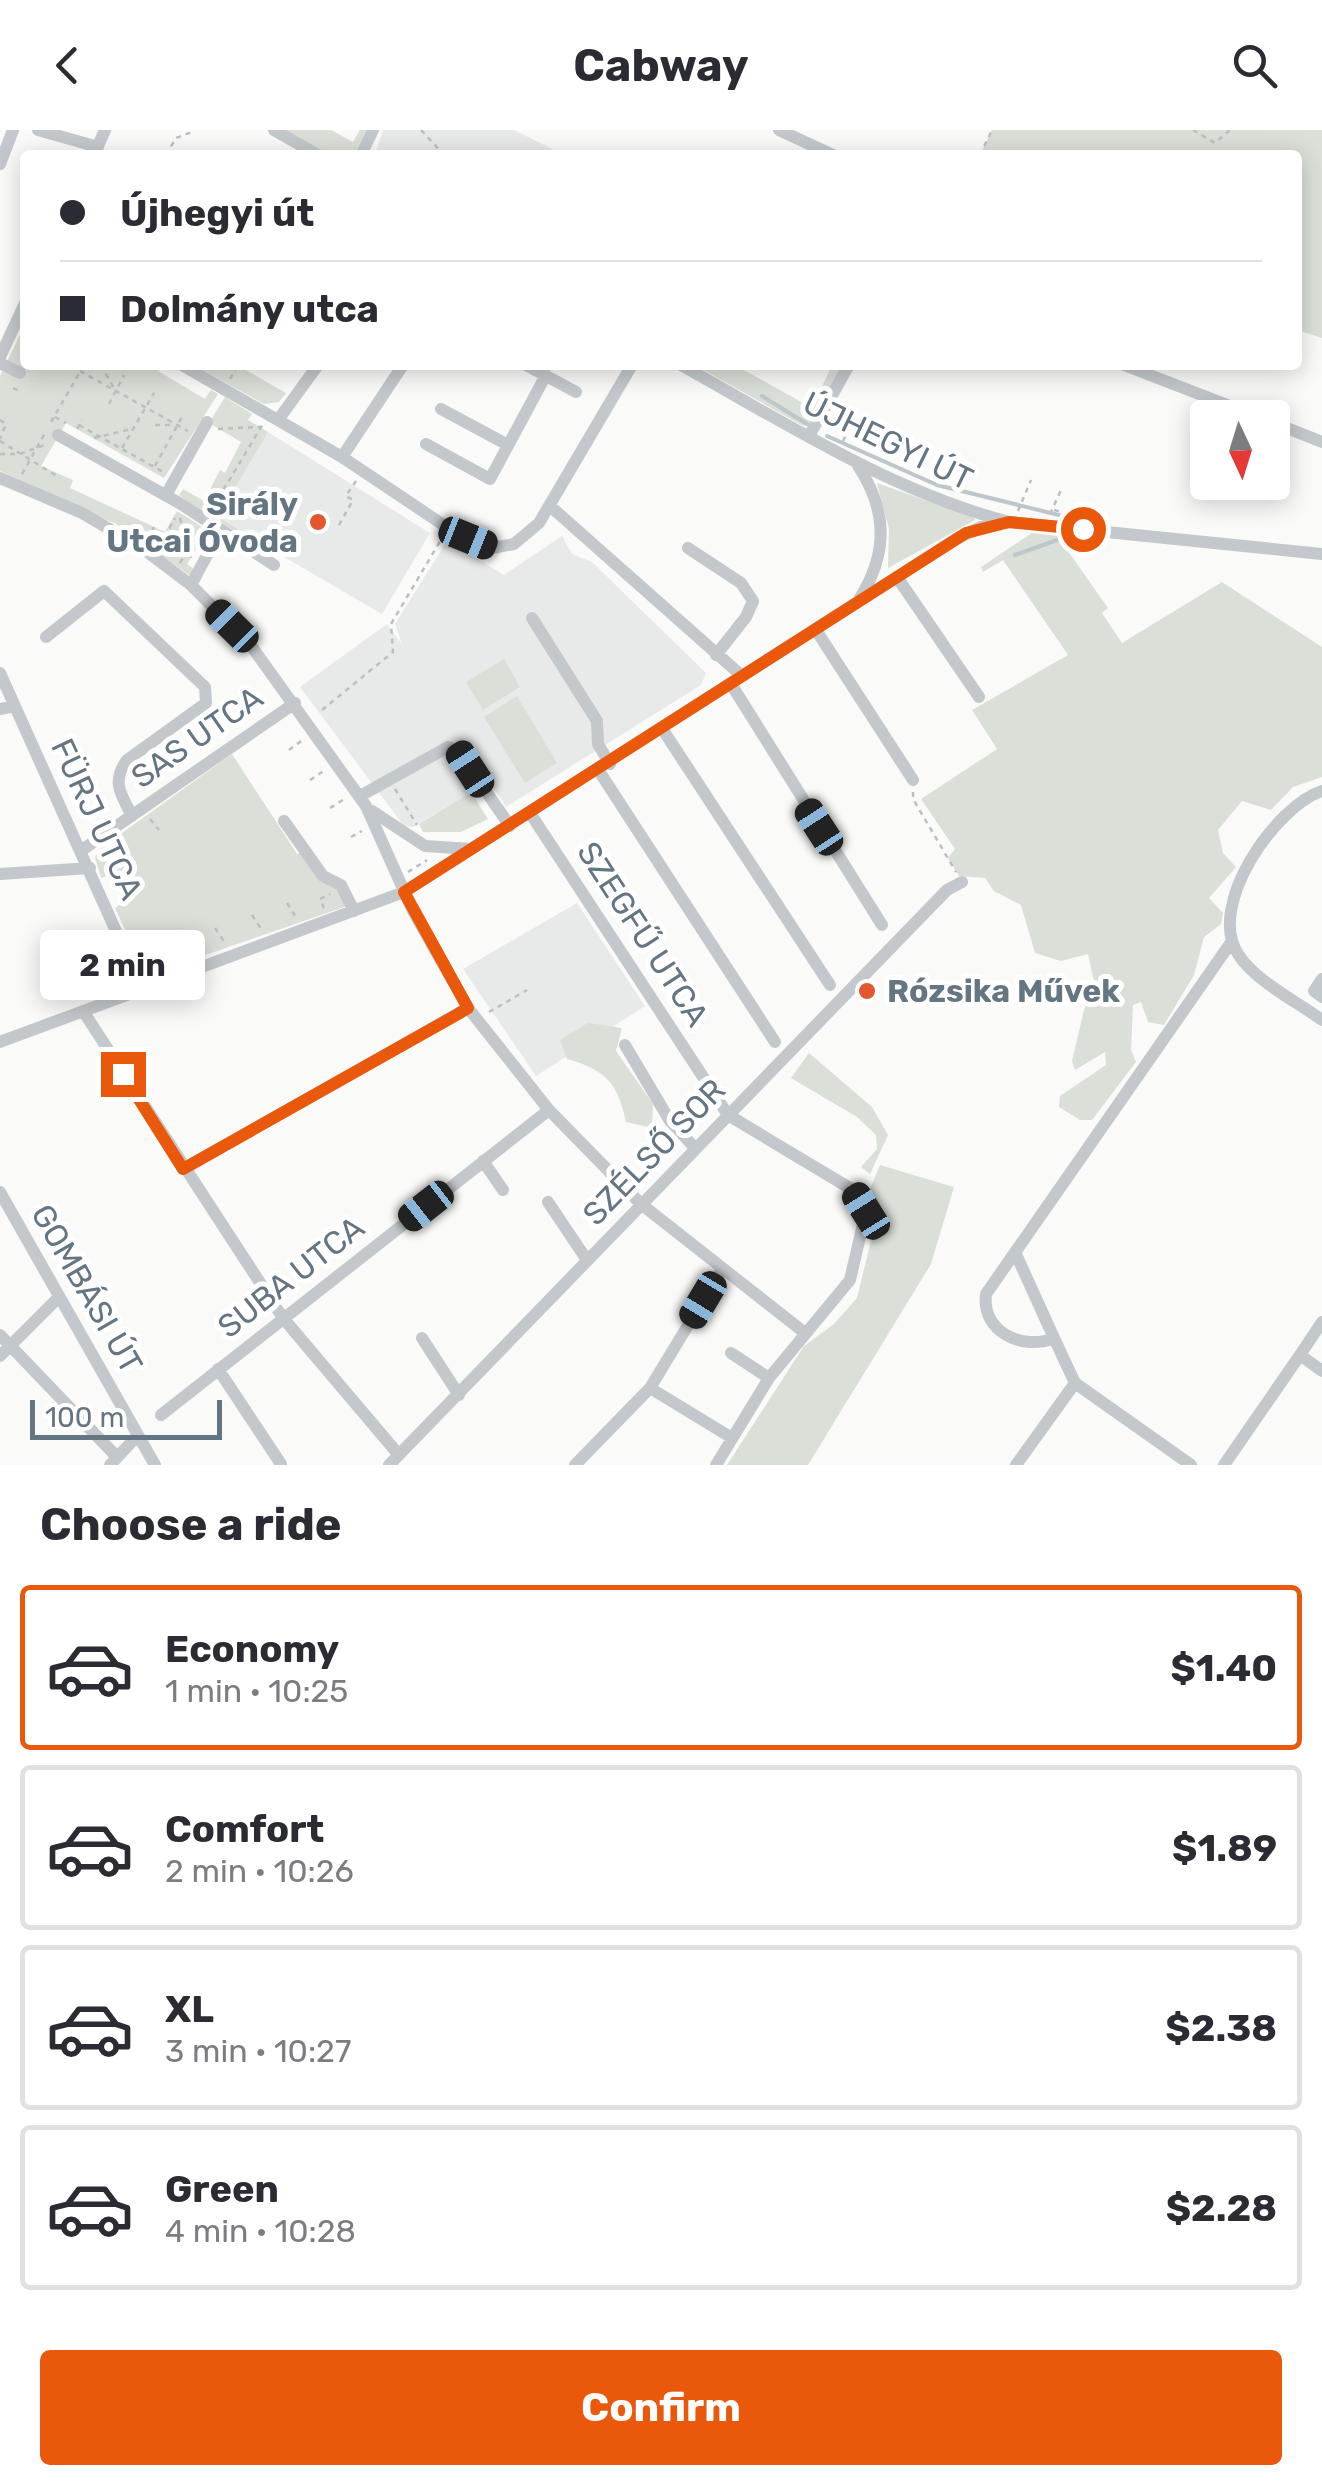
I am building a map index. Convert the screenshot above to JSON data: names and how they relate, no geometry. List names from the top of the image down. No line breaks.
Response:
{"streets":{"street":["ÚJHEGYI ÚT","SAS UTCA","FÜRJ UTCA","SZEGFŰ UTCA","SZÉLSŐ SOR","SUBA UTCA","GOMBÁSI ÚT"]},"crossings":[["SAS UTCA","FÜRJ UTCA"],["SZEGFŰ UTCA","SZÉLSŐ SOR"]],"places":["Sirály Utcai Óvoda","Rózsika Művek"],"scale_bar":"100 m","north":"bottom","page":{"header":"Cabway","banner":["Újhegyi út","Dolmány utca"],"bubble":"2 min","scale":"100 m","heading":"Choose a ride","list":[{"name":"Economy","note":"1 min · 10:25","value":"$1.40"},{"name":"Comfort","note":"2 min · 10:26","value":"$1.89"},{"name":"XL","note":"3 min · 10:27","value":"$2.38"},{"name":"Green","note":"4 min · 10:28","value":"$2.28"}],"buttons":"Confirm"}}
